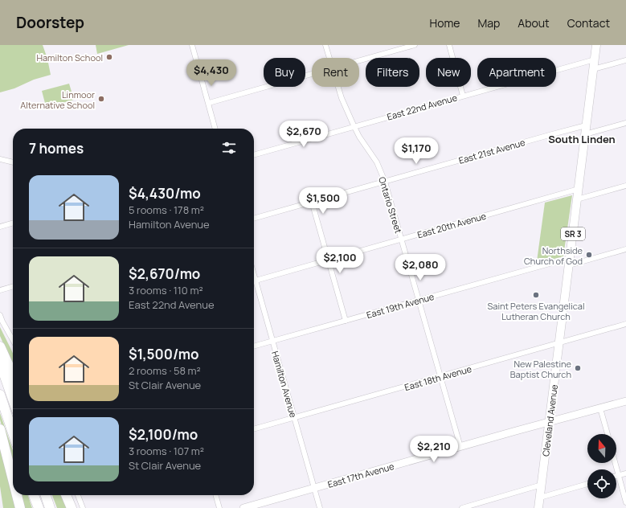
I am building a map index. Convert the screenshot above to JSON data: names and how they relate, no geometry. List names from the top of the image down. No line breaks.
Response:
{"streets":{"main road":["SR 3","Cleveland Avenue"],"street":["East 22nd Avenue","East 21st Avenue","Ontario Street","East 20th Avenue","East 19th Avenue","East 18th Avenue","Hamilton Avenue","East 17th Avenue"]},"crossings":[["East 22nd Avenue","Ontario Street"],["East 22nd Avenue","Cleveland Avenue"],["East 21st Avenue","Ontario Street"],["East 21st Avenue","Cleveland Avenue"],["Ontario Street","East 20th Avenue"],["Ontario Street","East 19th Avenue"],["Ontario Street","East 18th Avenue"],["Ontario Street","East 17th Avenue"],["East 20th Avenue","Hamilton Avenue"],["East 20th Avenue","Cleveland Avenue"],["East 19th Avenue","Hamilton Avenue"],["East 19th Avenue","Cleveland Avenue"],["East 18th Avenue","Hamilton Avenue"],["East 18th Avenue","Cleveland Avenue"],["Hamilton Avenue","East 17th Avenue"],["Cleveland Avenue","East 17th Avenue"]],"districts":["South Linden"],"places":["Hamilton School","Linmoor Alternative School","Northside Church of God","Saint Peters Evangelical Lutheran Church","New Palestine Baptist Church"],"north":"top","page":{"header":"Doorstep","nav":["Home","Map","About","Contact"],"chip":["Buy","Rent","Filters","New","Apartment"],"price":["$4,430","$2,670","$1,170","$1,500","$2,100","$2,080","$2,210"],"heading":"7 homes","list":[{"name":"$4,430/mo","note":"5 rooms · 178 m² · Hamilton Avenue"},{"name":"$2,670/mo","note":"3 rooms · 110 m² · East 22nd Avenue"},{"name":"$1,500/mo","note":"2 rooms · 58 m² · St Clair Avenue"},{"name":"$2,100/mo","note":"3 rooms · 107 m² · St Clair Avenue"}]}}
